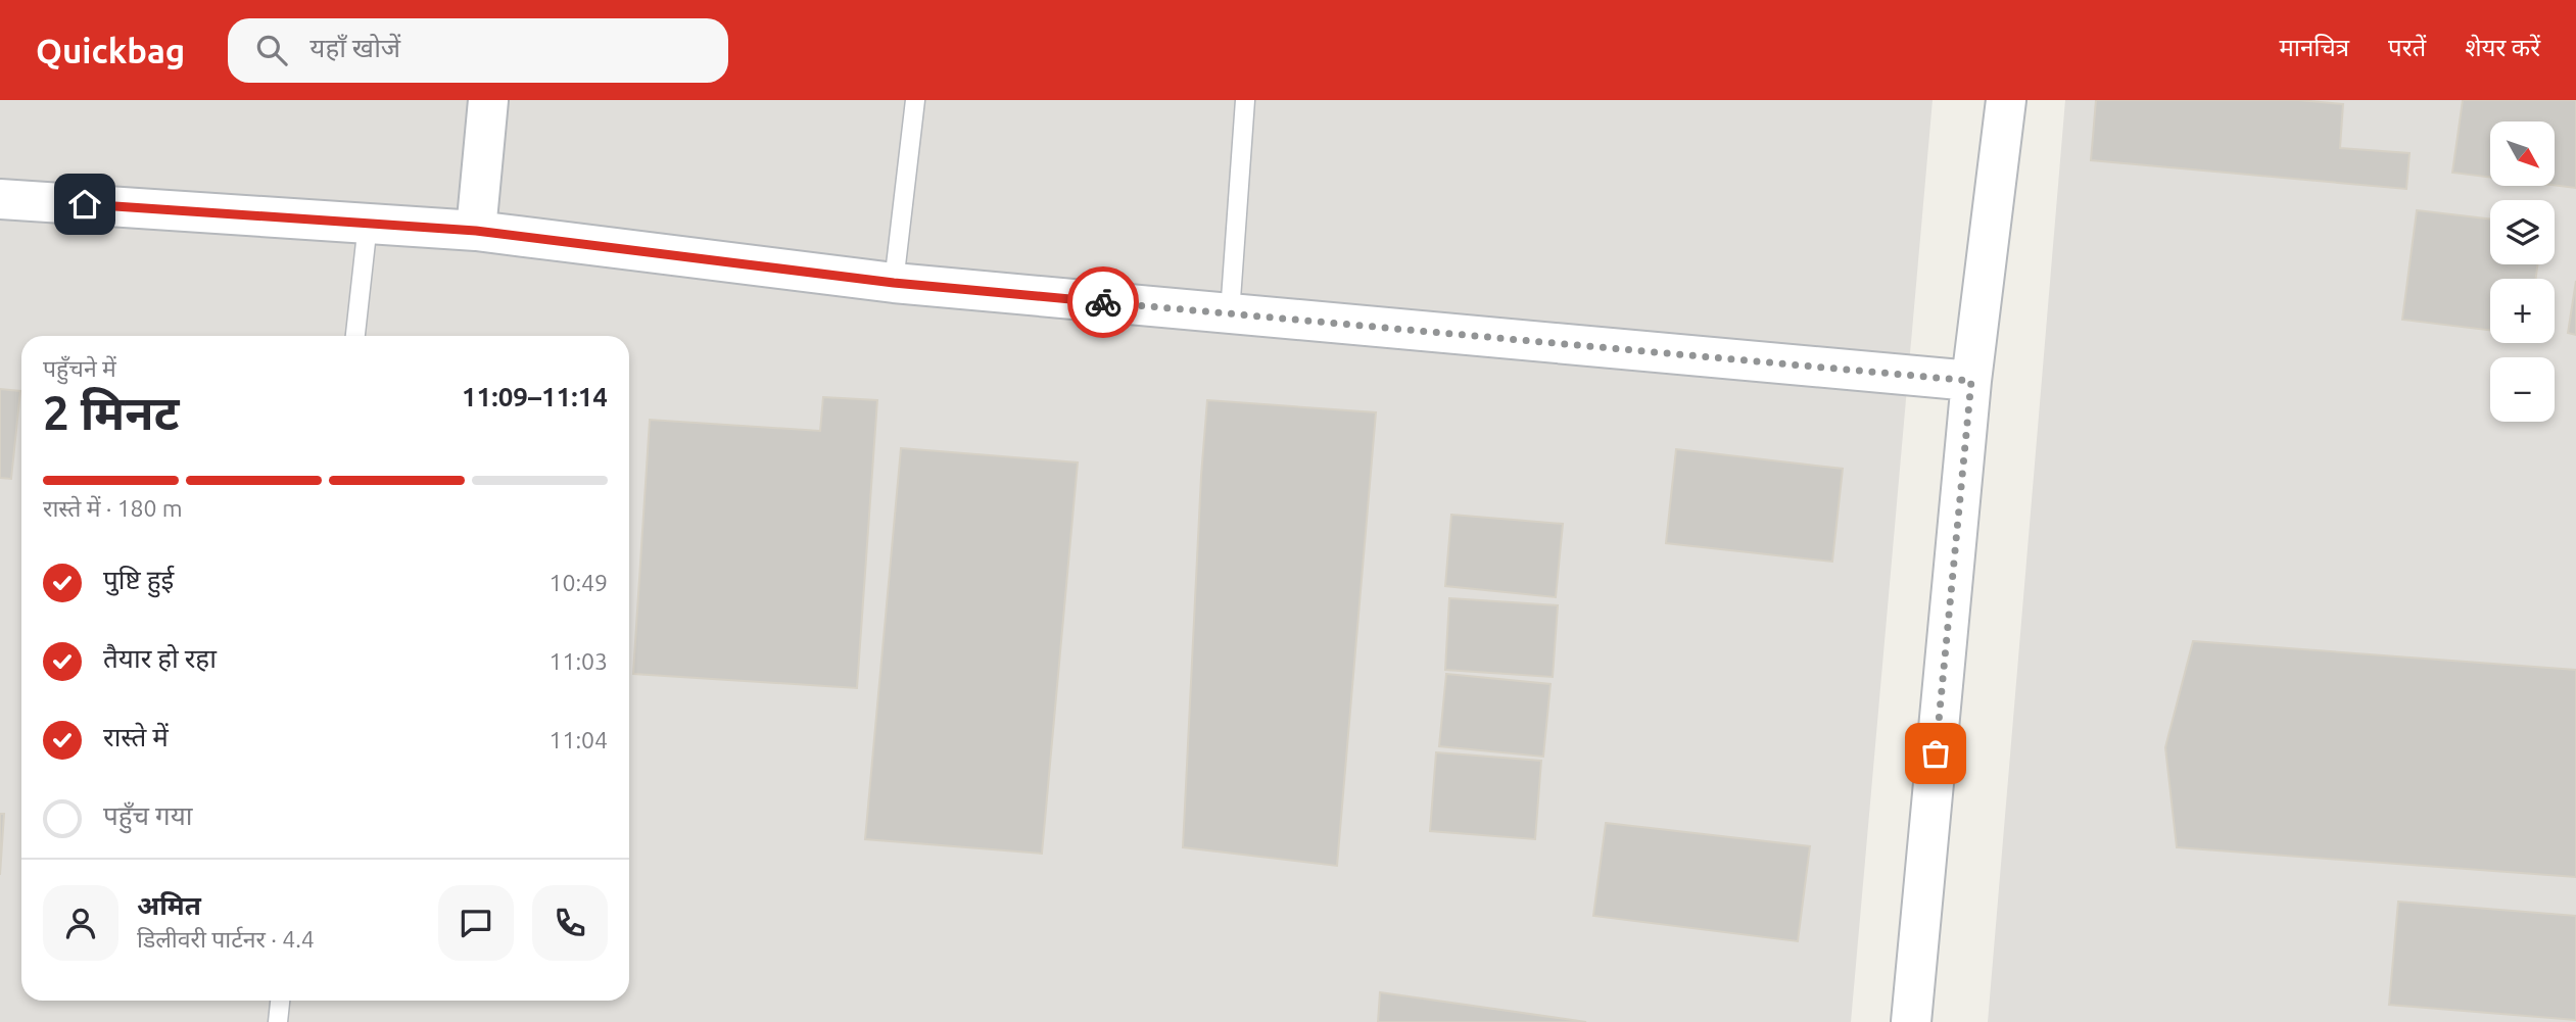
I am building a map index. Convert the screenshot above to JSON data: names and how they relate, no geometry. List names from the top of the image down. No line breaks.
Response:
{"north":"bottom right","page":{"header":"Quickbag","search":"यहाँ खोजें","nav":["मानचित्र","परतें","शेयर करें"],"map_buttons":["+","−"],"heading":["2 मिनट","पहुँचने में","11:09–11:14"],"panel":["अमित","डिलीवरी पार्टनर · 4.4"],"bar":"रास्ते में · 180 m","list":[["पुष्टि हुई","10:49"],["तैयार हो रहा","11:03"],["रास्ते में","11:04"],"पहुँच गया"]}}
